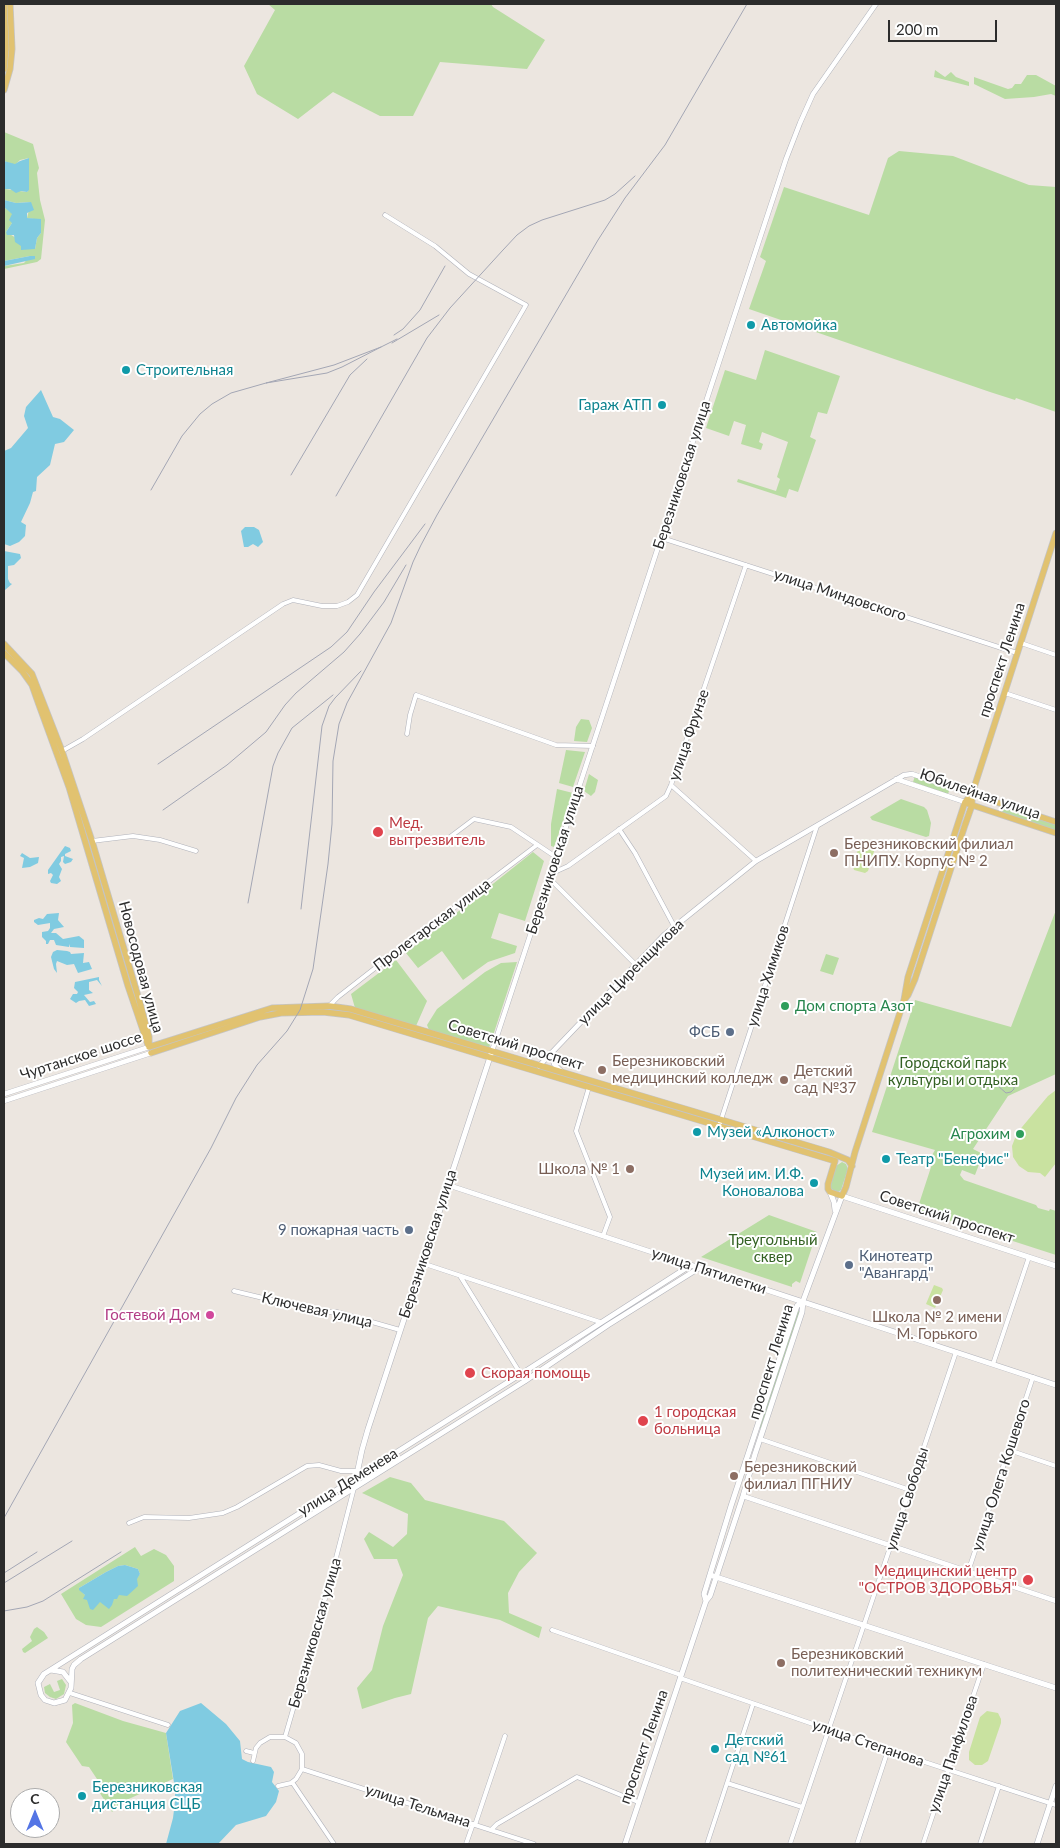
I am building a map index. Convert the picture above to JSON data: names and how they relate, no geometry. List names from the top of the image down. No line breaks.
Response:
{"streets":{"main road":["Березниковская улица","проспект Ленина","Юбилейная улица","Новосодовая улица","Советский проспект","Чуртанское шоссе","улица Пятилетки","улица Деменева"],"street":["улица Миндовского","улица Фрунзе","Пролетарская улица","улица Циренщикова","улица Химиков","Ключевая улица","улица Олега Кошевого","улица Свободы","улица Степанова","улица Панфилова","улица Тельмана"]},"crossings":[["Березниковская улица","улица Миндовского"],["Березниковская улица","улица Фрунзе"],["Березниковская улица","Советский проспект"],["Березниковская улица","улица Пятилетки"],["Березниковская улица","Ключевая улица"],["Березниковская улица","улица Деменева"],["улица Миндовского","проспект Ленина"],["улица Миндовского","улица Фрунзе"],["проспект Ленина","Юбилейная улица"],["проспект Ленина","улица Циренщикова"],["проспект Ленина","Советский проспект"],["проспект Ленина","улица Пятилетки"],["проспект Ленина","улица Степанова"],["Юбилейная улица","улица Циренщикова"],["Пролетарская улица","Советский проспект"],["Новосодовая улица","Чуртанское шоссе"],["улица Циренщикова","улица Химиков"],["улица Циренщикова","Советский проспект"],["улица Химиков","Советский проспект"],["Советский проспект","Чуртанское шоссе"],["улица Пятилетки","улица Олега Кошевого"],["улица Пятилетки","улица Деменева"],["улица Пятилетки","улица Свободы"],["улица Свободы","улица Степанова"],["улица Степанова","улица Панфилова"]],"parks":["Городской парк культуры и отдыха","Треугольный сквер"],"places":["Автомойка","Строительная","Гараж АТП","Мед. вытрезвитель","Березниковский филиал ПНИПУ. Корпус № 2","Дом спорта Азот","ФСБ","Березниковский медицинский колледж","Детский сад №37","Музей «Алконост»","Агрохим","Театр \"Бенефис\"","Школа № 1","Музей им. И.Ф. Коновалова","9 пожарная часть","Кинотеатр \"Авангард\"","Школа № 2 имени М. Горького","Гостевой Дом","Скорая помощь","1 городская больница","Березниковский филиал ПГНИУ","Медицинский центр \"ОСТРОВ ЗДОРОВЬЯ\"","Березниковский политехнический техникум","Детский сад №61","Березниковская дистанция СЦБ"],"scale_bar":"200 m","north":"top"}
